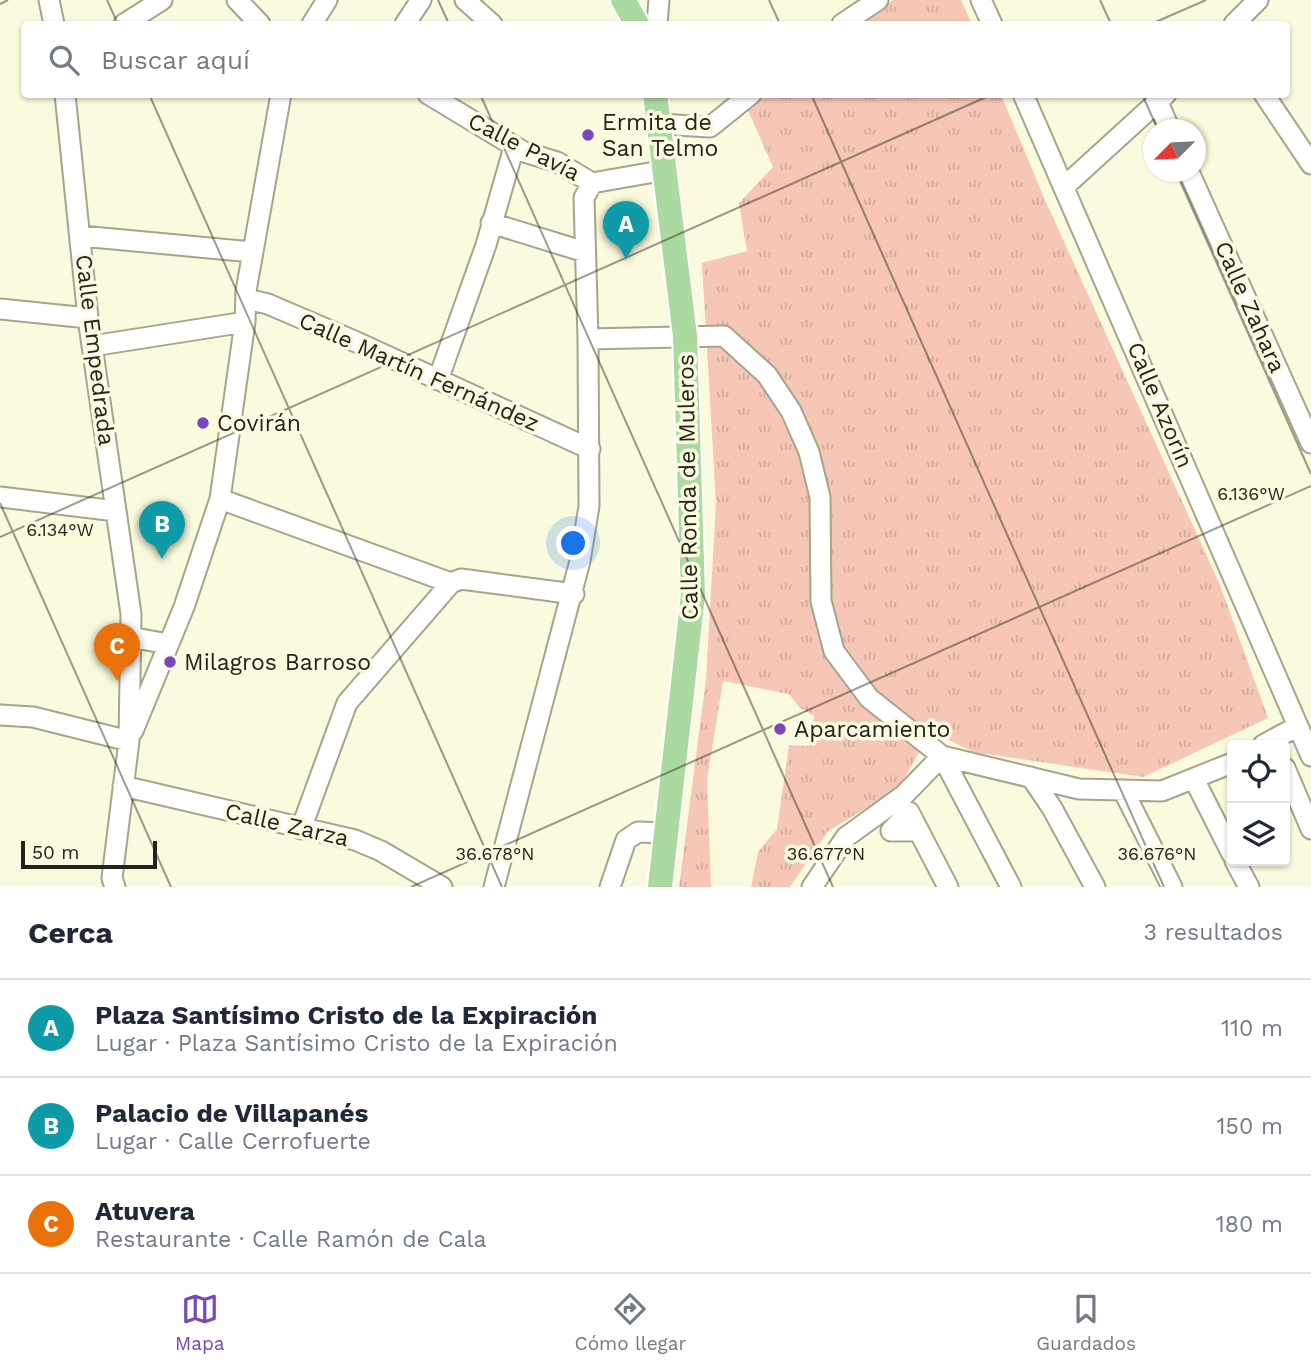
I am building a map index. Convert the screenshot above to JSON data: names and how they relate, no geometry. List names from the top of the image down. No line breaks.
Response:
{"streets":{"main road":["Calle Ronda de Muleros"],"street":["Calle Pavía","Calle Zahara","Calle Empedrada","Calle Martín Fernández","Calle Azorín","Calle Zarza"]},"crossings":[["Calle Pavía","Calle Ronda de Muleros"]],"places":["Ermita de San Telmo","Covirán","Milagros Barroso","Aparcamiento"],"scale_bar":"50 m","north":"bottom left","page":{"search":"Buscar aquí","pins":["A","B","C"],"scale":"50 m","heading":["Cerca","3 resultados"],"list":[{"mark":"A","name":"Plaza Santísimo Cristo de la Expiración","note":"Lugar · Plaza Santísimo Cristo de la Expiración","value":"110 m"},{"mark":"B","name":"Palacio de Villapanés","note":"Lugar · Calle Cerrofuerte","value":"150 m"},{"mark":"C","name":"Atuvera","note":"Restaurante · Calle Ramón de Cala","value":"180 m"}],"nav":["Mapa","Cómo llegar","Guardados"]},"coordinates":["6.136°W","6.134°W","36.678°N","36.677°N","36.676°N"]}
